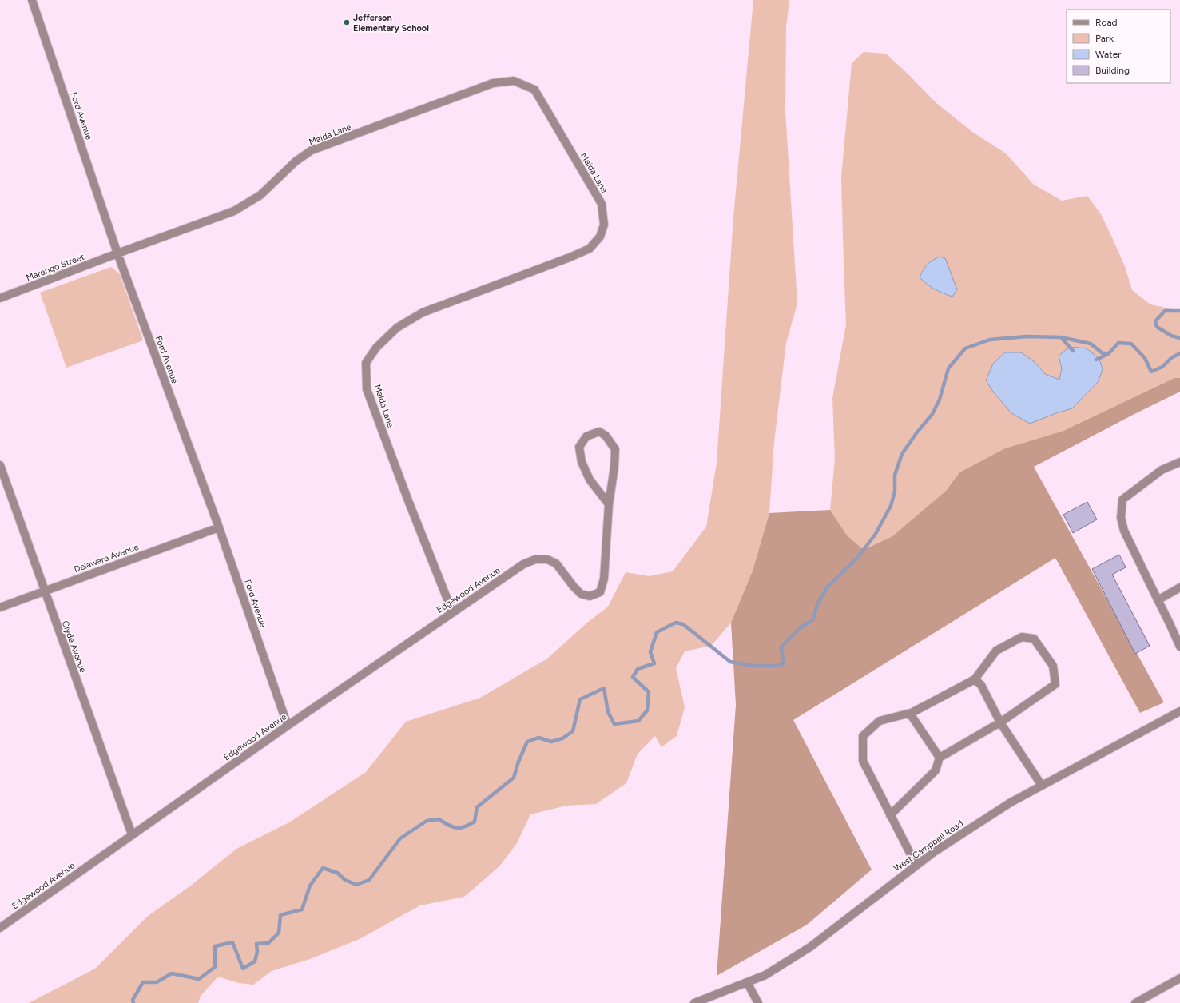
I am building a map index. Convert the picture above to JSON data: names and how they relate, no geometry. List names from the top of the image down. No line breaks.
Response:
{"streets":{"street":["Ford Avenue","Maida Lane","Marengo Street","Delaware Avenue","Edgewood Avenue","Clyde Avenue","West Campbell Road"]},"crossings":[["Ford Avenue","Maida Lane"],["Ford Avenue","Marengo Street"],["Ford Avenue","Delaware Avenue"],["Ford Avenue","Edgewood Avenue"],["Maida Lane","Marengo Street"],["Maida Lane","Edgewood Avenue"],["Delaware Avenue","Clyde Avenue"],["Edgewood Avenue","Clyde Avenue"]],"places":["Jefferson Elementary School"],"legend":["Road","Park","Water","Building"]}
